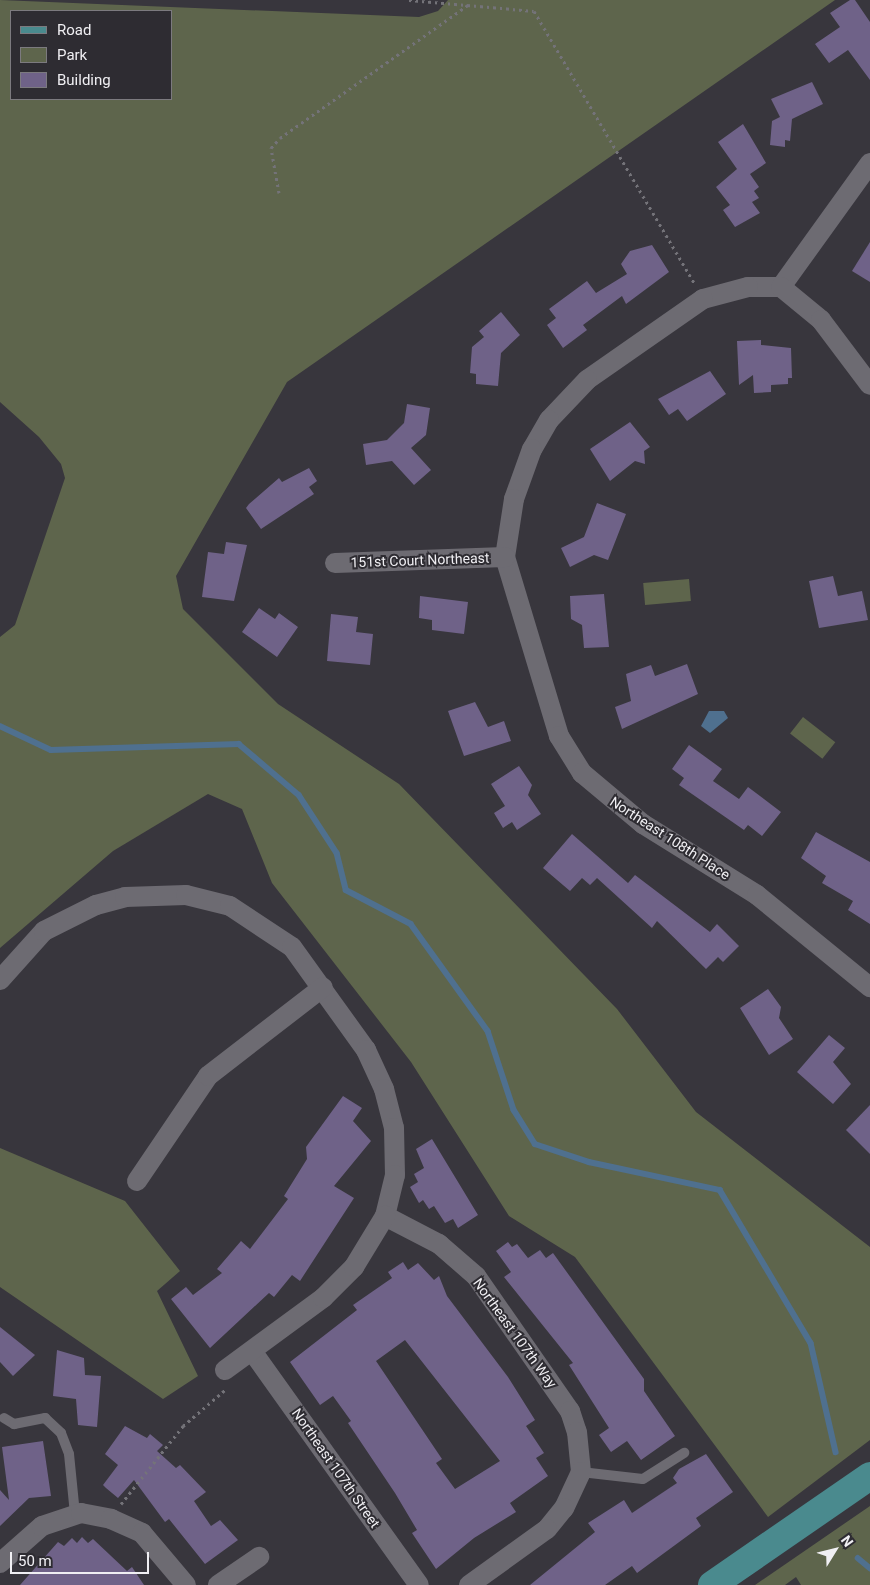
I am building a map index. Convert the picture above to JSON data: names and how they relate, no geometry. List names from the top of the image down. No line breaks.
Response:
{"streets":{"street":["151st Court Northeast","Northeast 108th Place","Northeast 107th Way","Northeast 107th Street"]},"crossings":[["151st Court Northeast","Northeast 108th Place"]],"legend":["Road","Park","Building"],"scale_bar":"50 m","north":"top right"}
